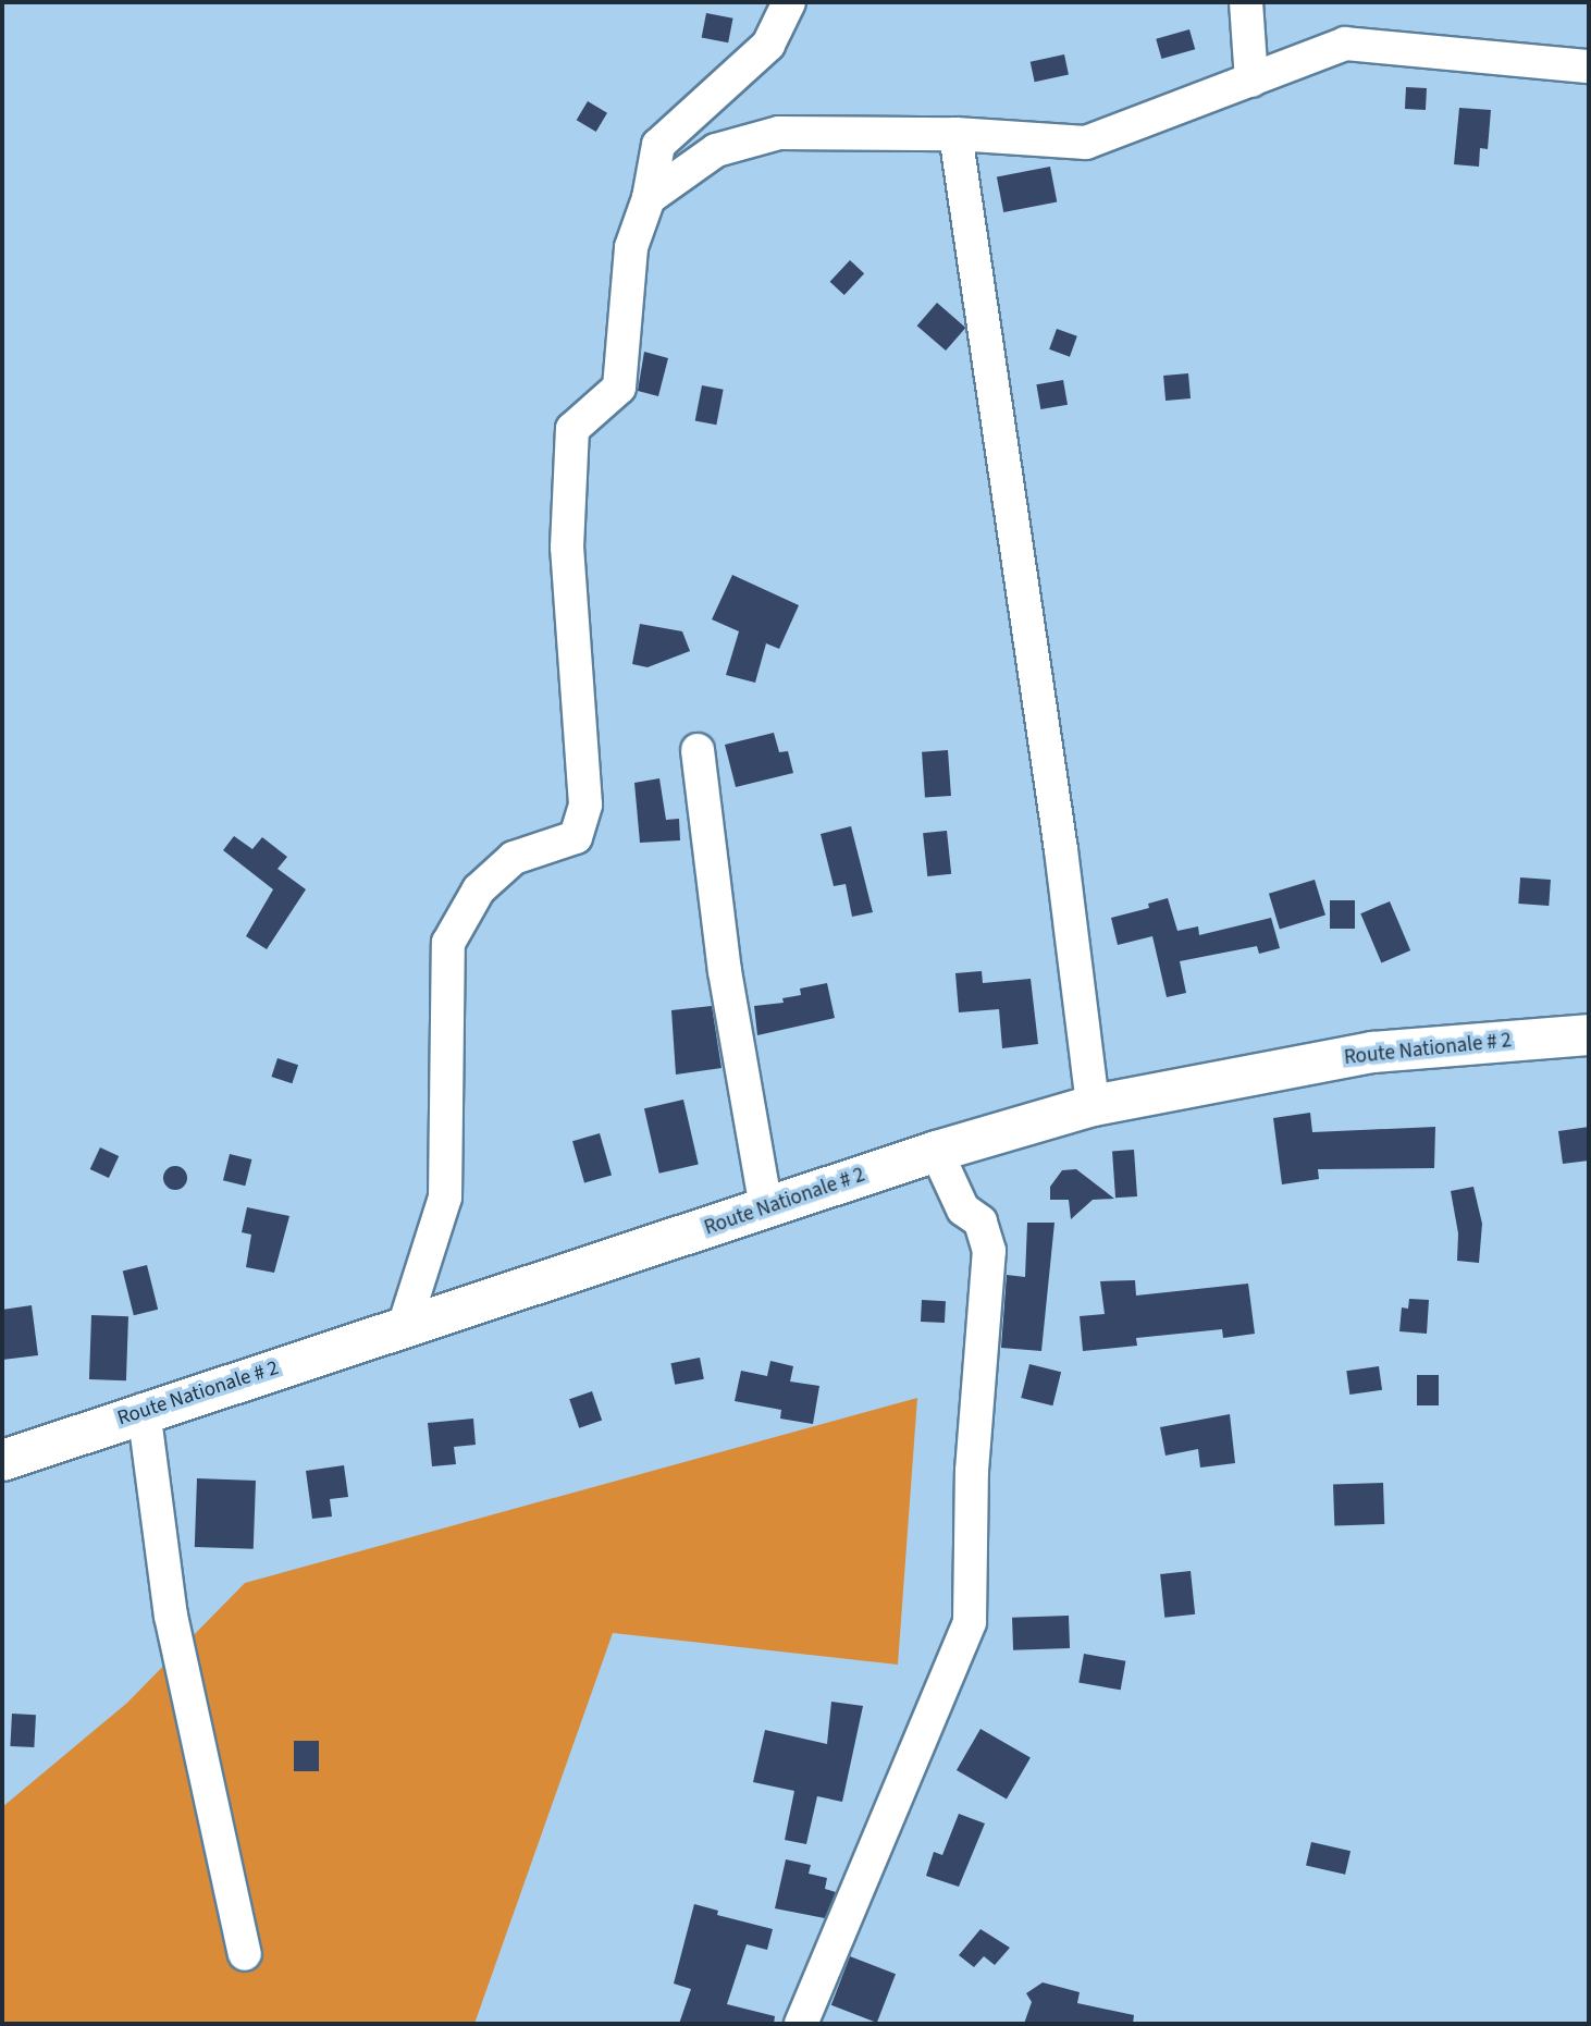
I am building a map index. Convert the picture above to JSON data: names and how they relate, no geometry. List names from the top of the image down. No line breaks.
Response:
{"streets":{"main road":["Route Nationale # 2"]}}
